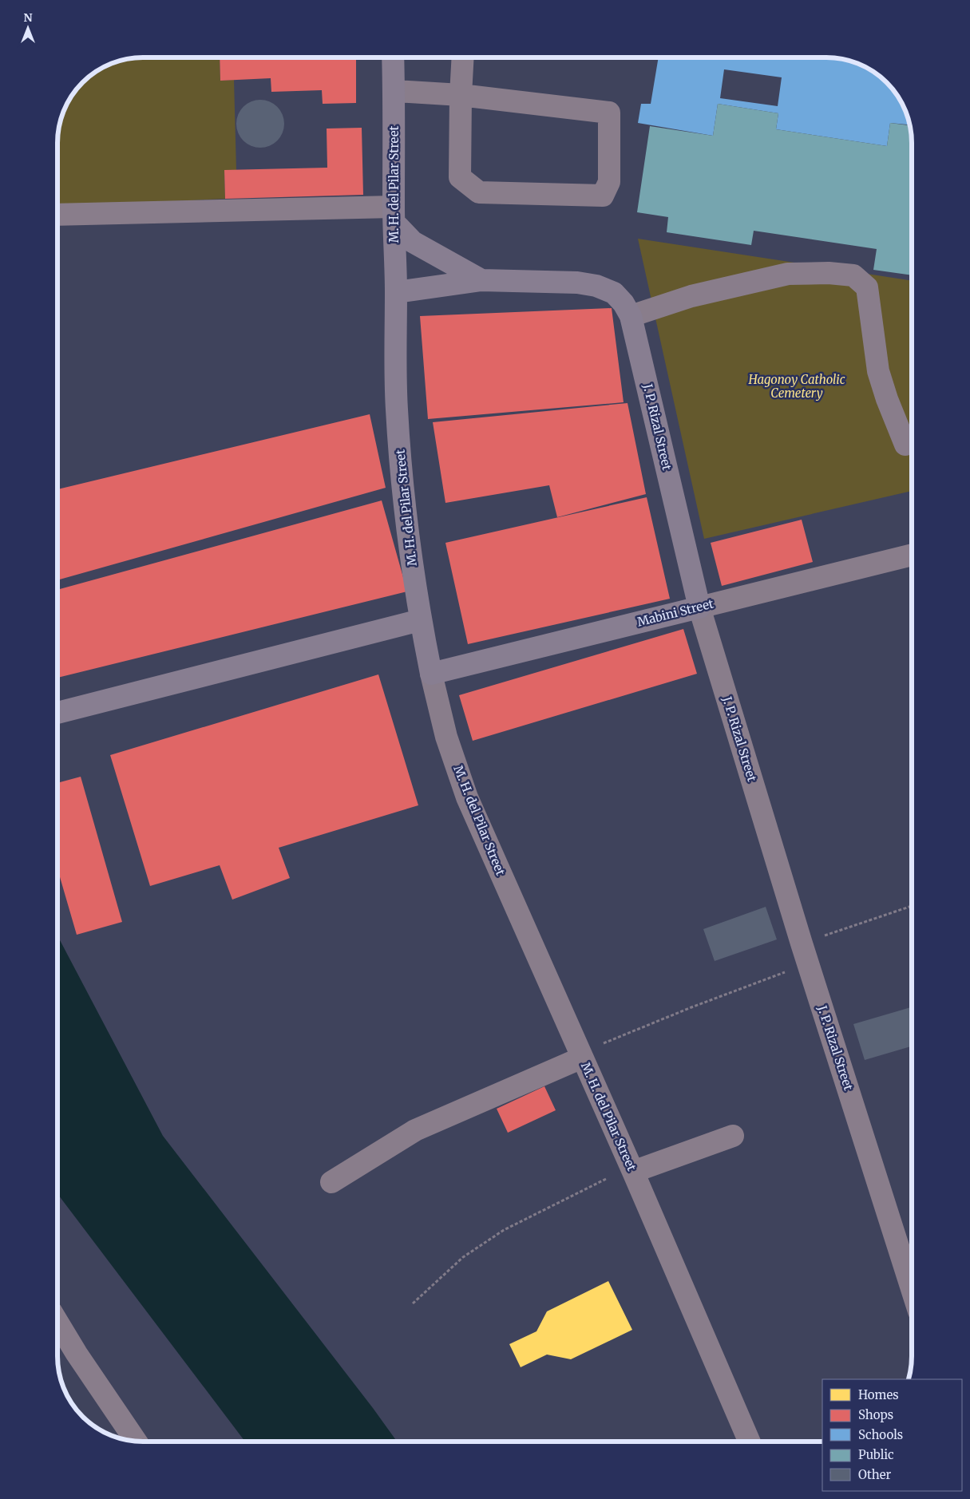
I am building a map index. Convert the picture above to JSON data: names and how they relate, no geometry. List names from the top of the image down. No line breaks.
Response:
{"streets":{"main road":["M. H. del Pilar Street","J. P. Rizal Street","Mabini Street"]},"crossings":[["M. H. del Pilar Street","J. P. Rizal Street"],["M. H. del Pilar Street","Mabini Street"],["J. P. Rizal Street","Mabini Street"]],"parks":["Hagonoy Catholic Cemetery"],"legend":["Homes","Shops","Schools","Public","Other"],"north":"top"}
